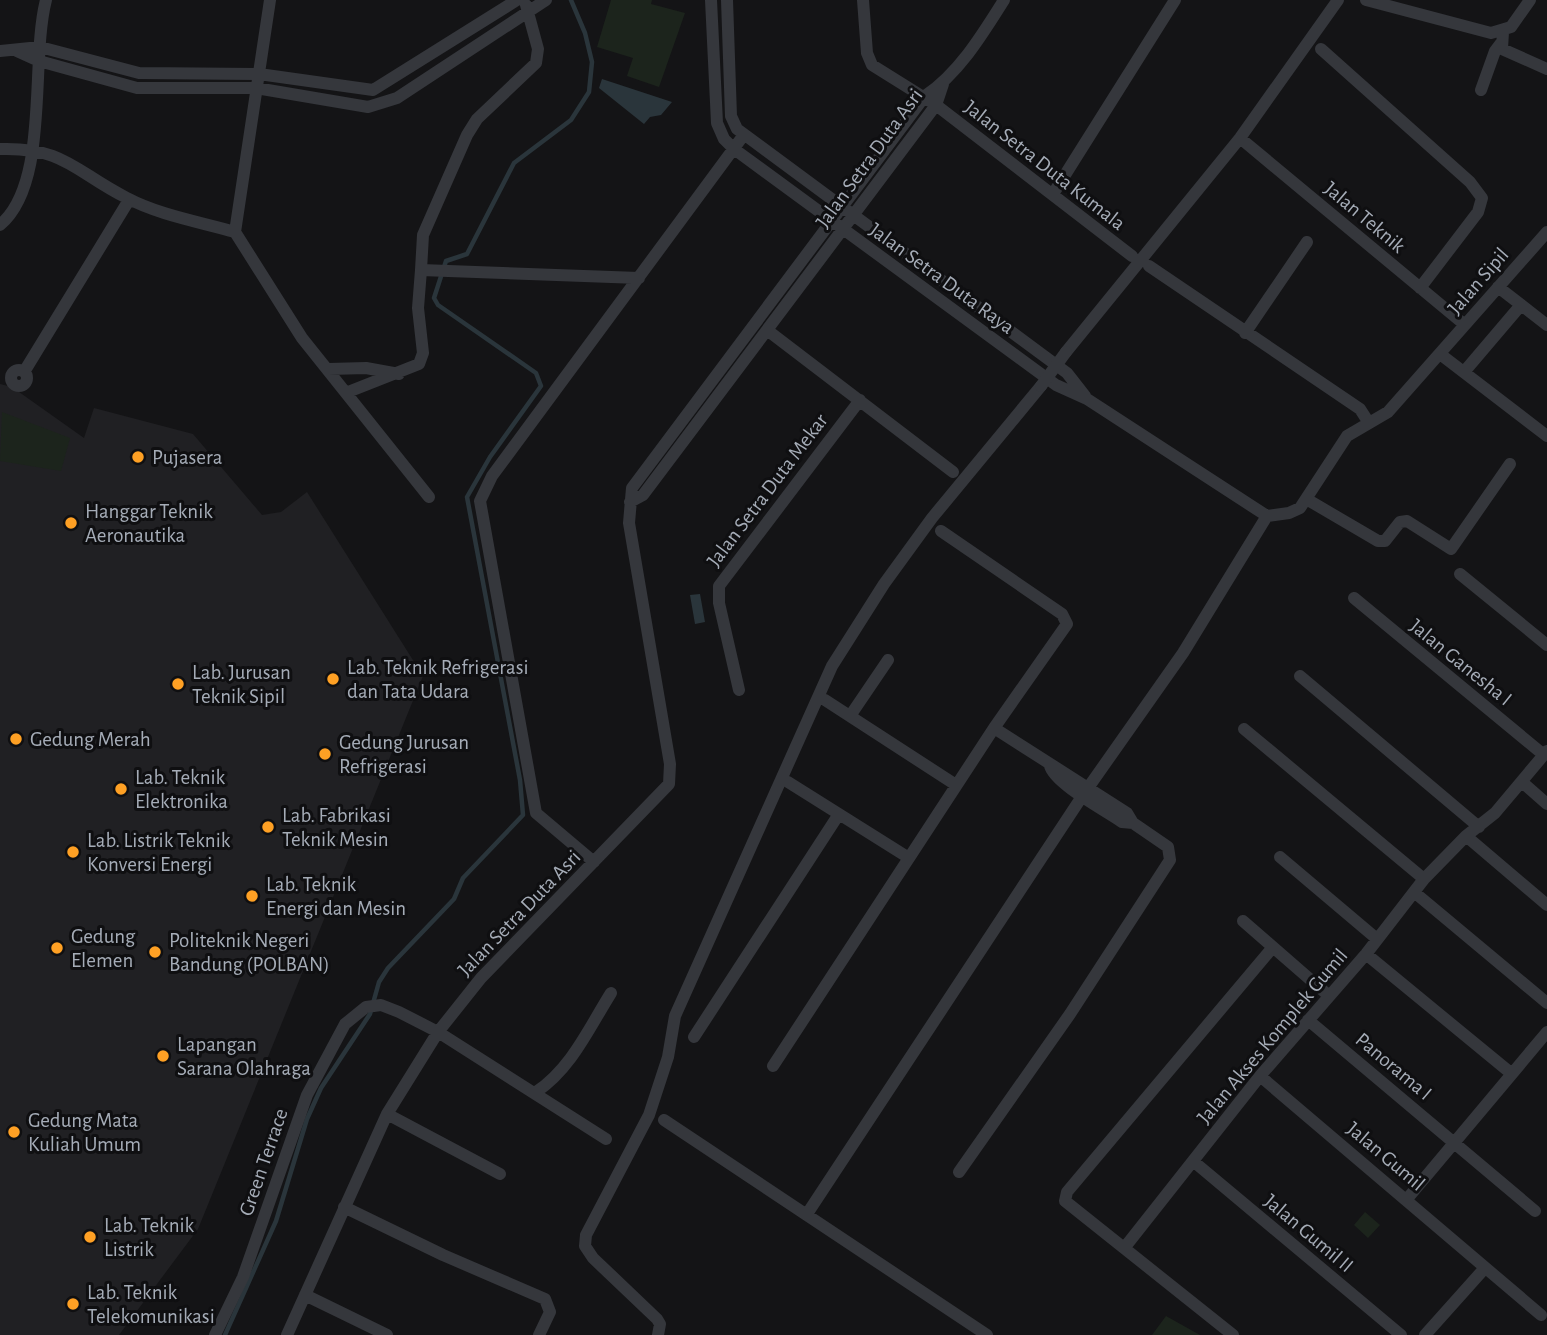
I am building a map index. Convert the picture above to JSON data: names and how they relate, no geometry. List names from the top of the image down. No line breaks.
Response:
{"streets":{"street":["Jalan Setra Duta Asri","Jalan Setra Duta Kumala","Jalan Teknik","Jalan Setra Duta Raya","Jalan Sipil","Jalan Setra Duta Mekar","Jalan Ganesha I","Jalan Akses Komplek Gumil","Panorama I","Jalan Gumil","Green Terrace","Jalan Gumil II"]},"crossings":[["Jalan Setra Duta Asri","Jalan Setra Duta Kumala"],["Jalan Setra Duta Asri","Jalan Setra Duta Raya"],["Jalan Setra Duta Asri","Green Terrace"],["Jalan Teknik","Jalan Sipil"],["Jalan Ganesha I","Jalan Akses Komplek Gumil"],["Jalan Akses Komplek Gumil","Panorama I"],["Jalan Akses Komplek Gumil","Jalan Gumil"],["Jalan Akses Komplek Gumil","Jalan Gumil II"]],"places":["Pujasera","Hanggar Teknik Aeronautika","Lab. Teknik Refrigerasi dan Tata Udara","Lab. Jurusan Teknik Sipil","Gedung Merah","Gedung Jurusan Refrigerasi","Lab. Teknik Elektronika","Lab. Fabrikasi Teknik Mesin","Lab. Listrik Teknik Konversi Energi","Lab. Teknik Energi dan Mesin","Gedung Elemen","Politeknik Negeri Bandung (POLBAN)","Lapangan Sarana Olahraga","Gedung Mata Kuliah Umum","Lab. Teknik Listrik","Lab. Teknik Telekomunikasi"]}
